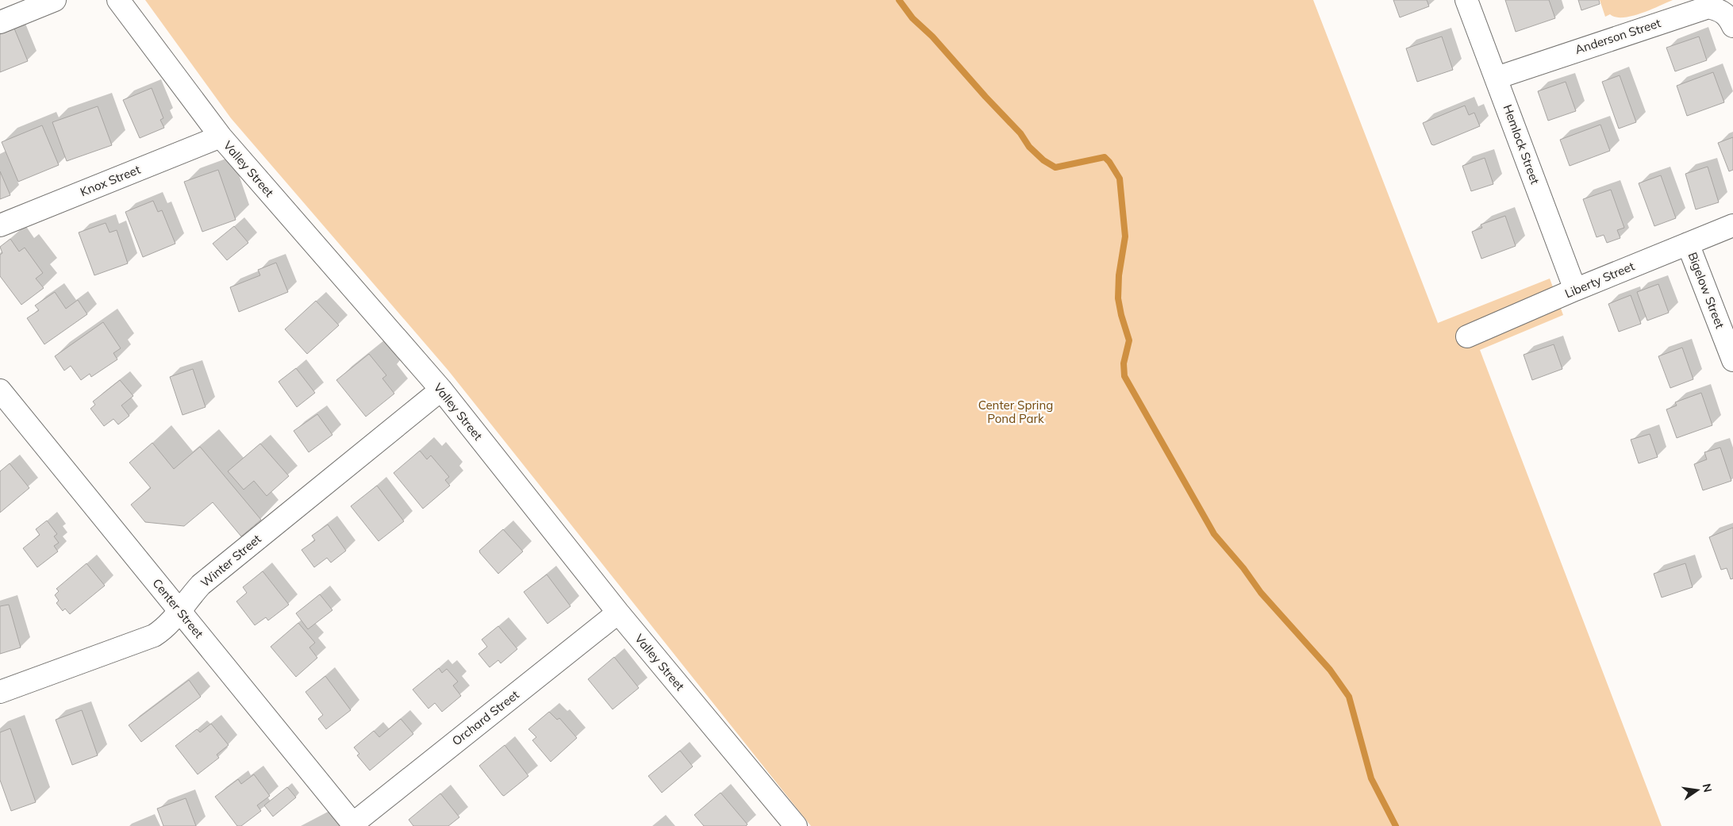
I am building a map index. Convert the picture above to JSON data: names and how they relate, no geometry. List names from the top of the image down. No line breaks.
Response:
{"streets":{"street":["Anderson Street","Hemlock Street","Valley Street","Knox Street","Liberty Street","Bigelow Street","Winter Street","Center Street","Orchard Street"]},"crossings":[["Anderson Street","Hemlock Street"],["Hemlock Street","Liberty Street"],["Valley Street","Knox Street"],["Valley Street","Winter Street"],["Valley Street","Orchard Street"],["Liberty Street","Bigelow Street"],["Winter Street","Center Street"],["Center Street","Orchard Street"]],"parks":["Center Spring Pond Park"],"north":"right"}
